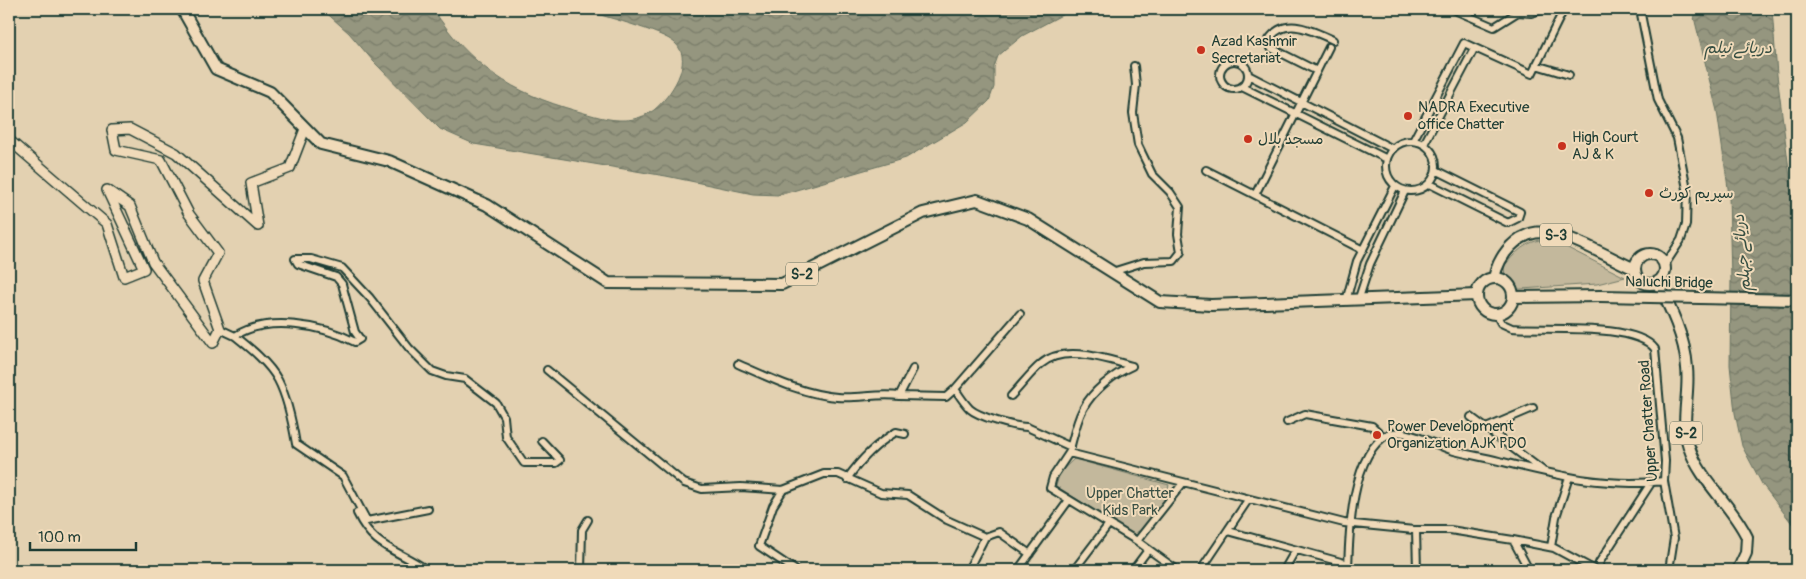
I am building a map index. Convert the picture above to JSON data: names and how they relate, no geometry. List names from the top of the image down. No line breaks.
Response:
{"streets":{"highway":["S-3","S-2","Naluchi Bridge"],"street":["Upper Chatter Road"]},"crossings":[["S-3","S-2"],["S-3","Naluchi Bridge"],["S-3","Upper Chatter Road"],["S-2","Naluchi Bridge"],["S-2","Upper Chatter Road"],["Naluchi Bridge","Upper Chatter Road"]],"water":["دریائے نیلم","دریائے جہلم"],"parks":["Upper Chatter Kids Park"],"places":["Azad Kashmir Secretariat","NADRA Executive office Chatter","مسجد بلال","High Court AJ & K","سپریم کورٹ","Power Development Organization AJK PDO"],"scale_bar":"100 m"}
